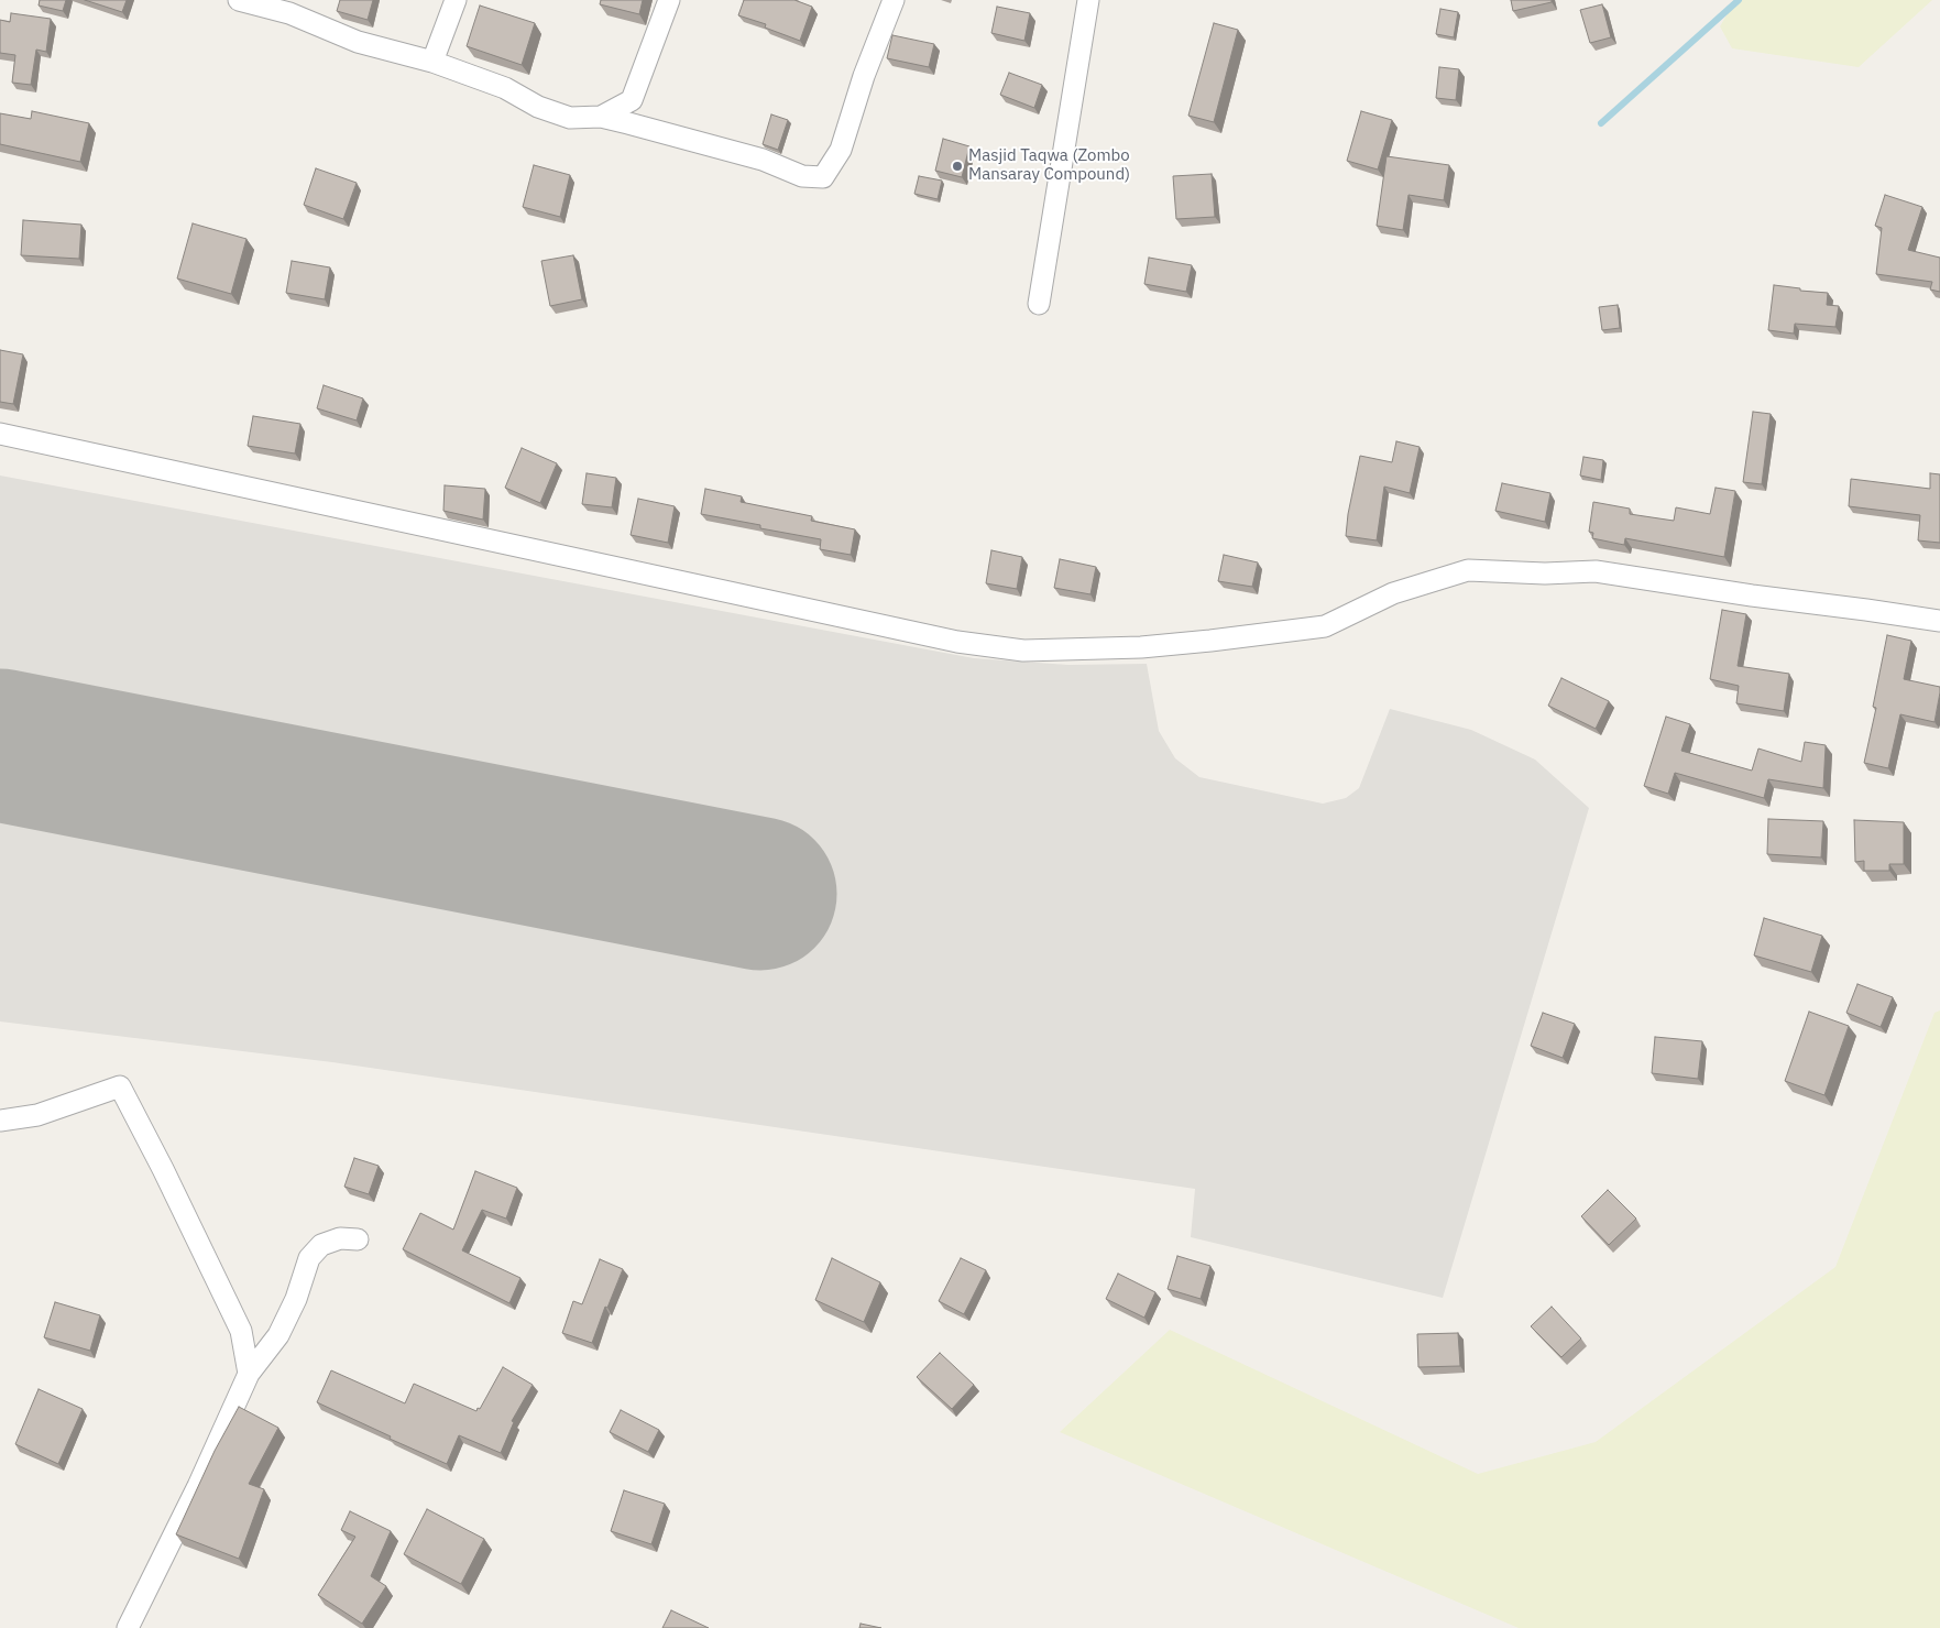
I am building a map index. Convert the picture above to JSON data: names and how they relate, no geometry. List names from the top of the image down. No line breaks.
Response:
{"places":["Masjid Taqwa (Zombo Mansaray Compound)"]}
